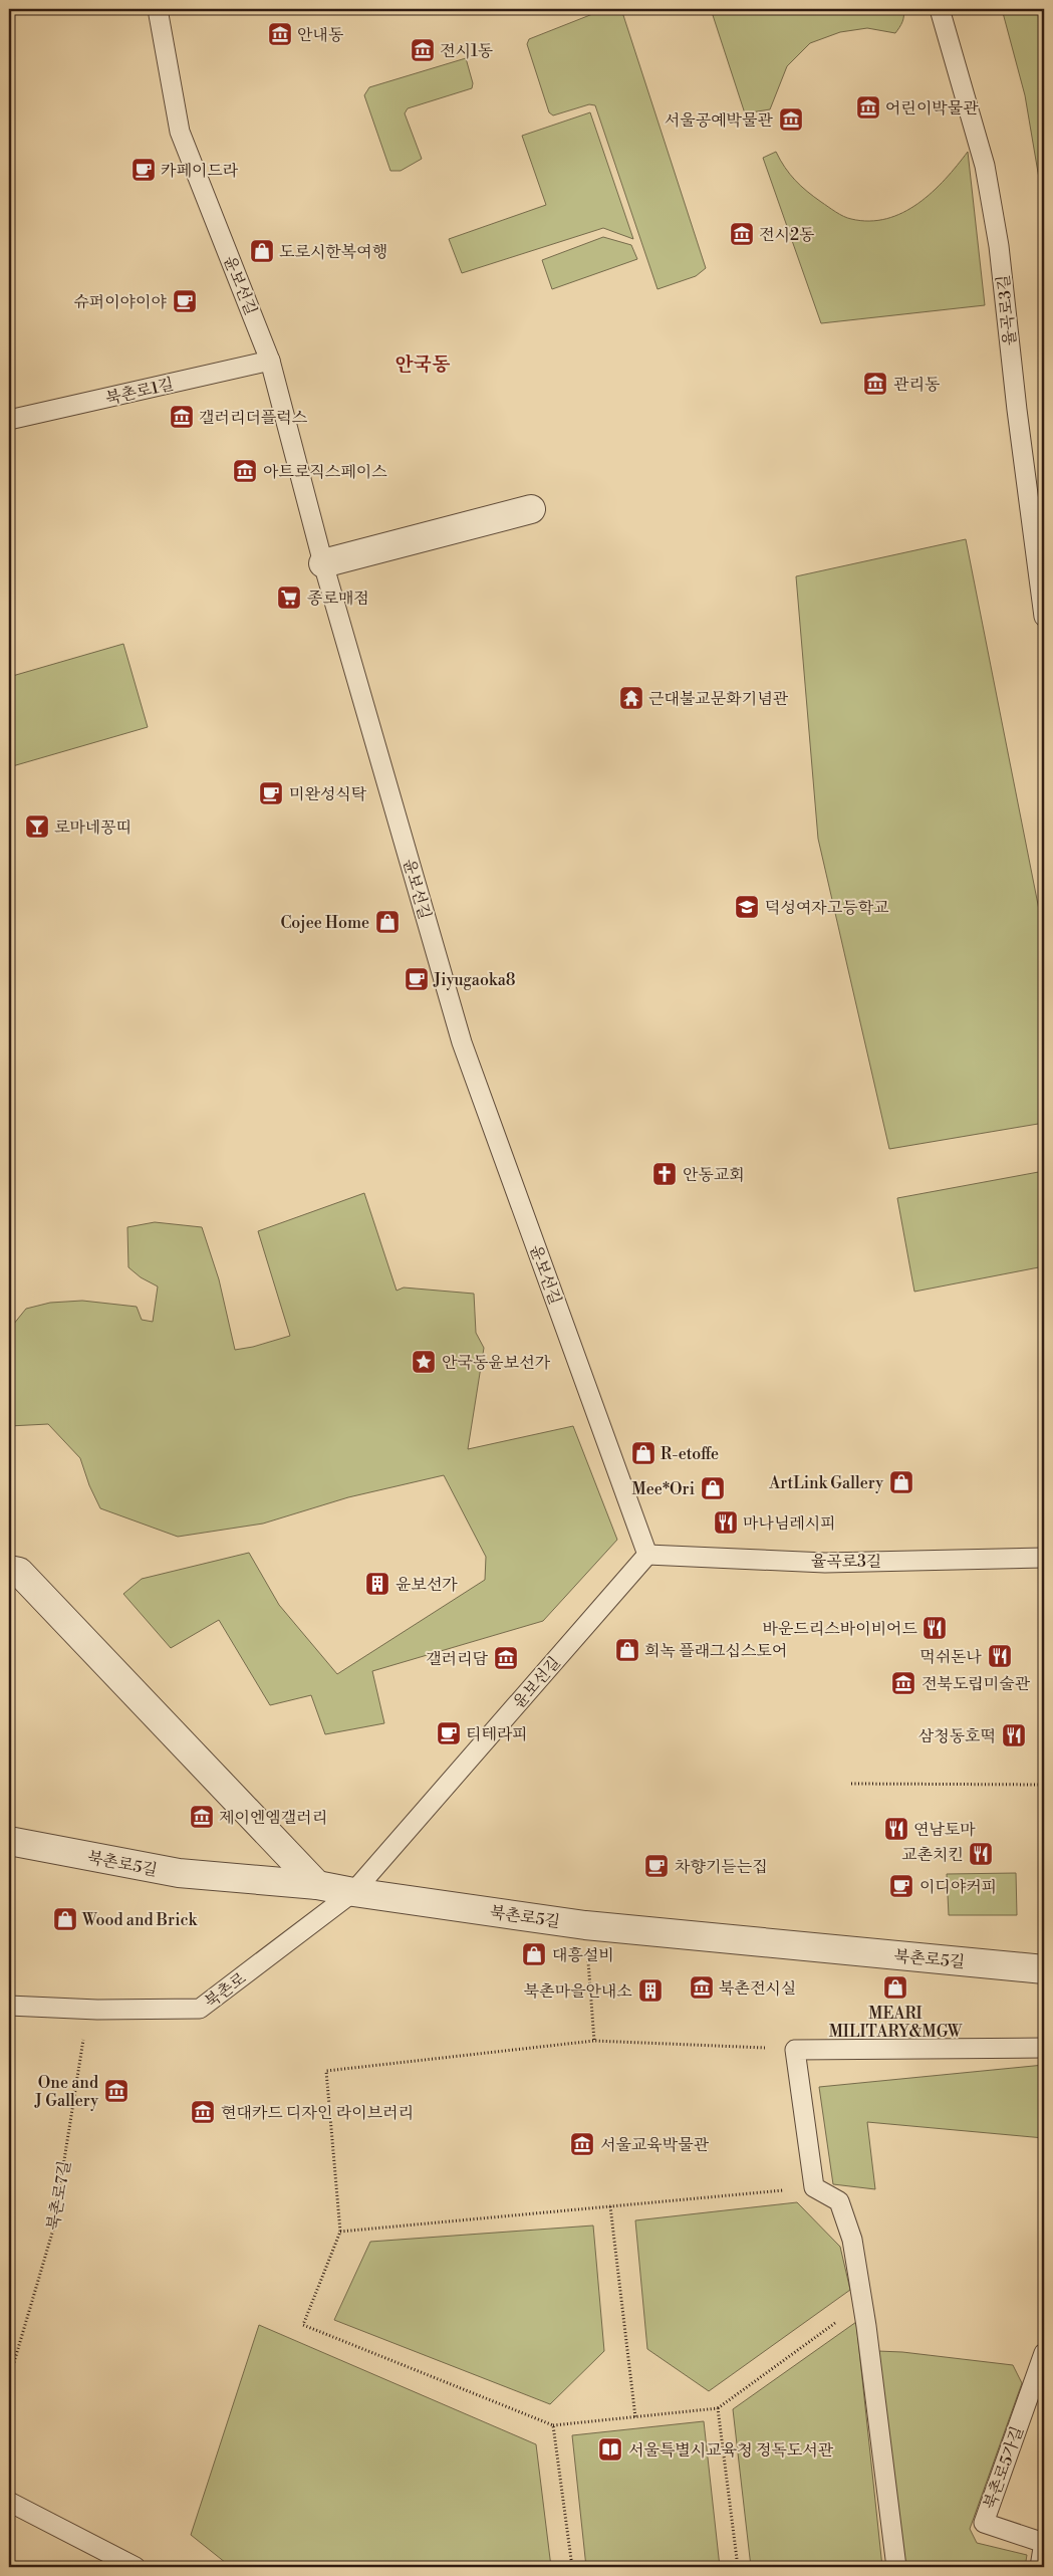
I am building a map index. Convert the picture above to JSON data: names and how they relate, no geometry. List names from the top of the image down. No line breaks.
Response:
{"streets":{"street":["북촌로5길"],"lane":["윤보선길","율곡로3길","북촌로1길","북촌로","북촌로5가길"],"path":["북촌로7길"]},"crossings":[["윤보선길","율곡로3길"],["윤보선길","북촌로1길"],["윤보선길","북촌로5길"],["윤보선길","북촌로"],["북촌로5길","북촌로"],["북촌로","북촌로7길"]],"districts":["안국동"],"places":{"museum":["안내동","전시1동","어린이박물관","서울공예박물관","전시2동","관리동","갤러리더플럭스","아트로직스페이스","갤러리담","전북도립미술관","제이엔엠갤러리","북촌전시실","One and J Gallery","현대카드 디자인 라이브러리","서울교육박물관"],"cafe":["카페이드라","슈퍼이야이야","미완성식탁","Jiyugaoka8","티테라피","차향기듣는집","이디야커피"],"shop":["도로시한복여행","Cojee Home","R-etoffe","ArtLink Gallery","Mee*Ori","희녹 플래그십스토어","Wood and Brick","대흥설비","MEARI MILITARY&MGW"],"supermarket":["종로매점"],"temple":["근대불교문화기념관"],"bar":["로마네꽁띠"],"school or university":["덕성여자고등학교"],"church":["안동교회"],"place":["안국동윤보선가"],"restaurant":["마나님레시피","바운드리스바이비어드","먹쉬돈나","삼청동호떡","연남토마","교촌치킨"],"building":["윤보선가","북촌마을안내소"],"library":["서울특별시교육청 정독도서관"]}}
